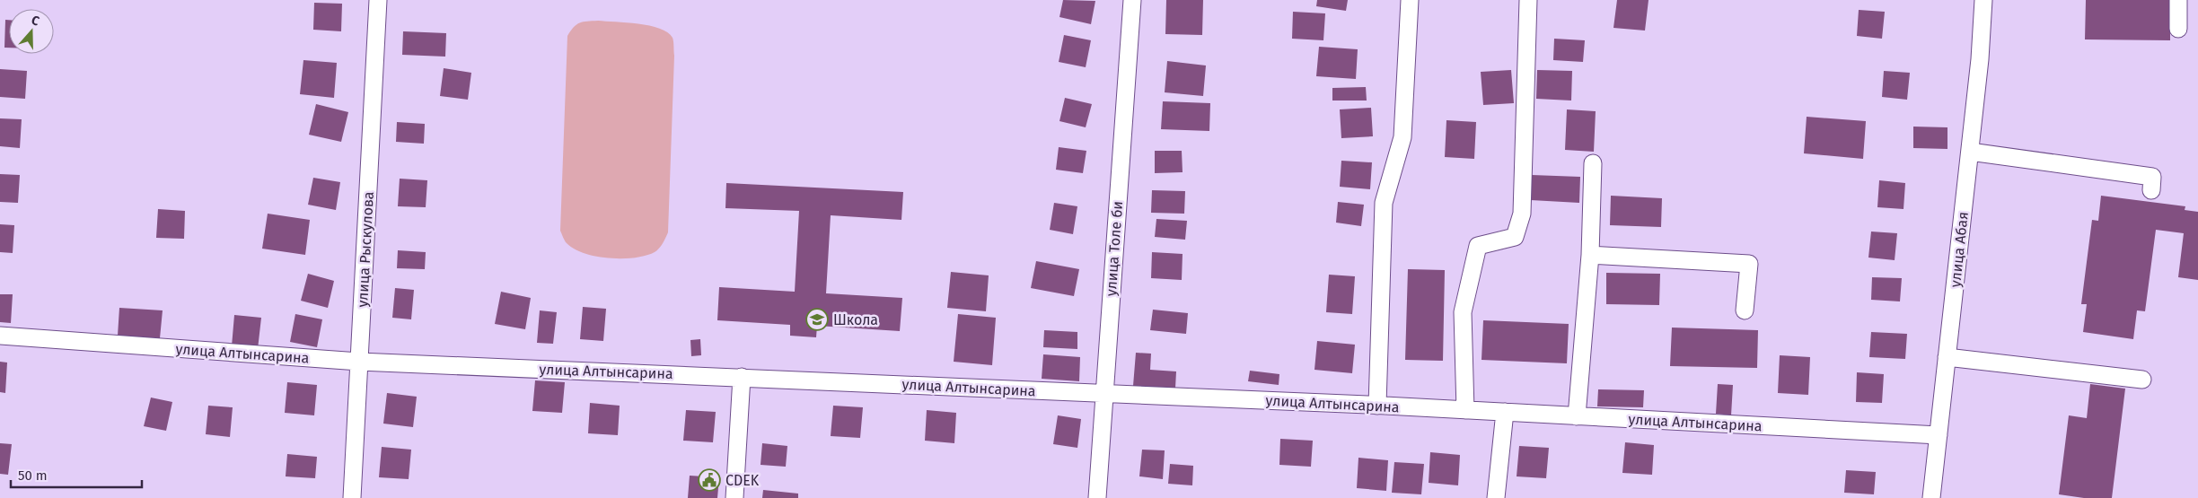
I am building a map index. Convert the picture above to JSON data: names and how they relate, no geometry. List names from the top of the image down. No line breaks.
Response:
{"streets":{"street":["улица Толе би","улица Рыскулова","улица Абая","улица Алтынсарина"]},"crossings":[["улица Толе би","улица Алтынсарина"],["улица Рыскулова","улица Алтынсарина"],["улица Абая","улица Алтынсарина"]],"places":{"school or university":["Школа"],"public building":["CDEK"]},"scale_bar":"50 m","north":"top"}
